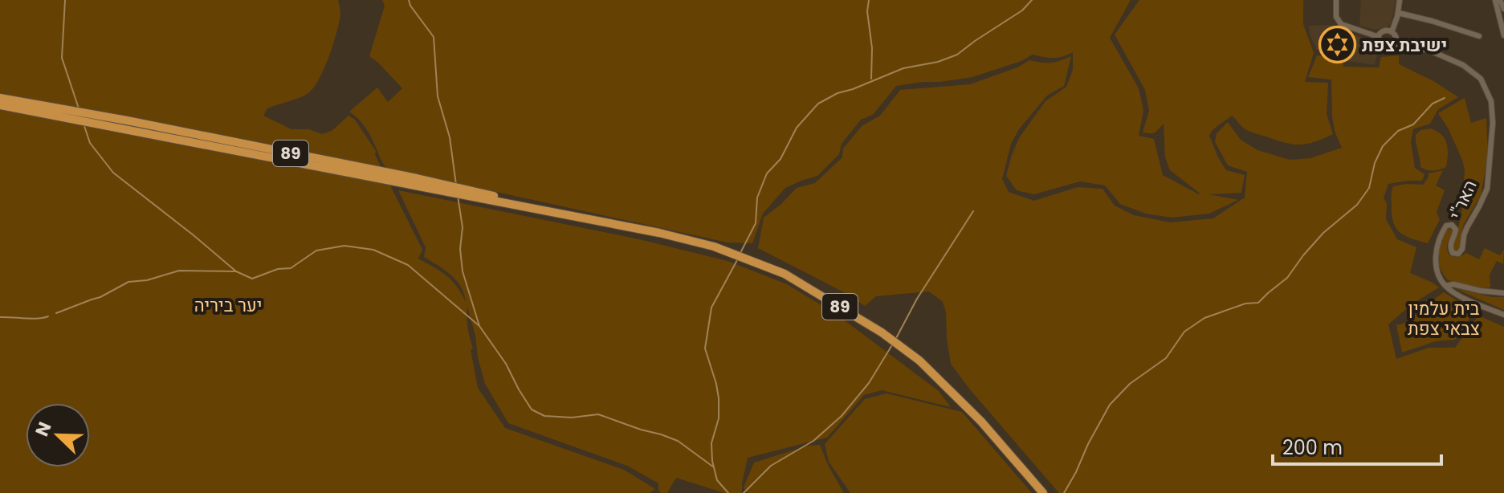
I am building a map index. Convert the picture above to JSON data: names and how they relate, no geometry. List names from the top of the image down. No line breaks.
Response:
{"streets":{"highway":["89"],"street":["האר\"י"]},"parks":["יער ביריה","בית עלמין צבאי צפת"],"places":{"synagogue":["ישיבת צפת"]},"scale_bar":"200 m","north":"top left"}
